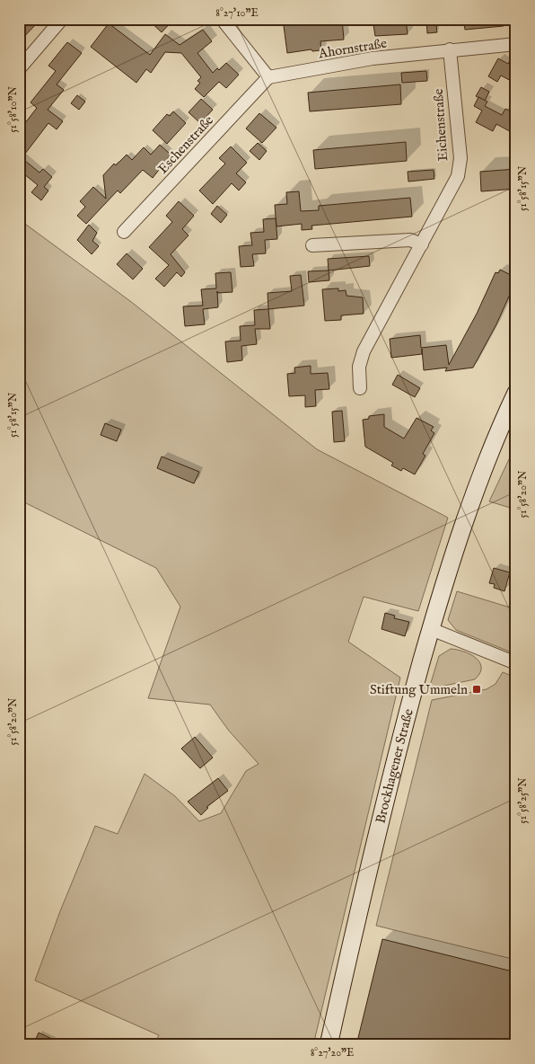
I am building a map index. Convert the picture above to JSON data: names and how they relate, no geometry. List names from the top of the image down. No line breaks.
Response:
{"streets":{"main road":["Brockhagener Straße"],"street":["Ahornstraße","Eichenstraße","Eschenstraße"]},"crossings":[["Ahornstraße","Eichenstraße"],["Ahornstraße","Eschenstraße"]],"places":{"transit":["Stiftung Ummeln"]},"coordinates":["8°27'10\"E","51°58'10\"N","51°58'15\"N","51°58'20\"N","51°58'25\"N","8°27'20\"E"]}
